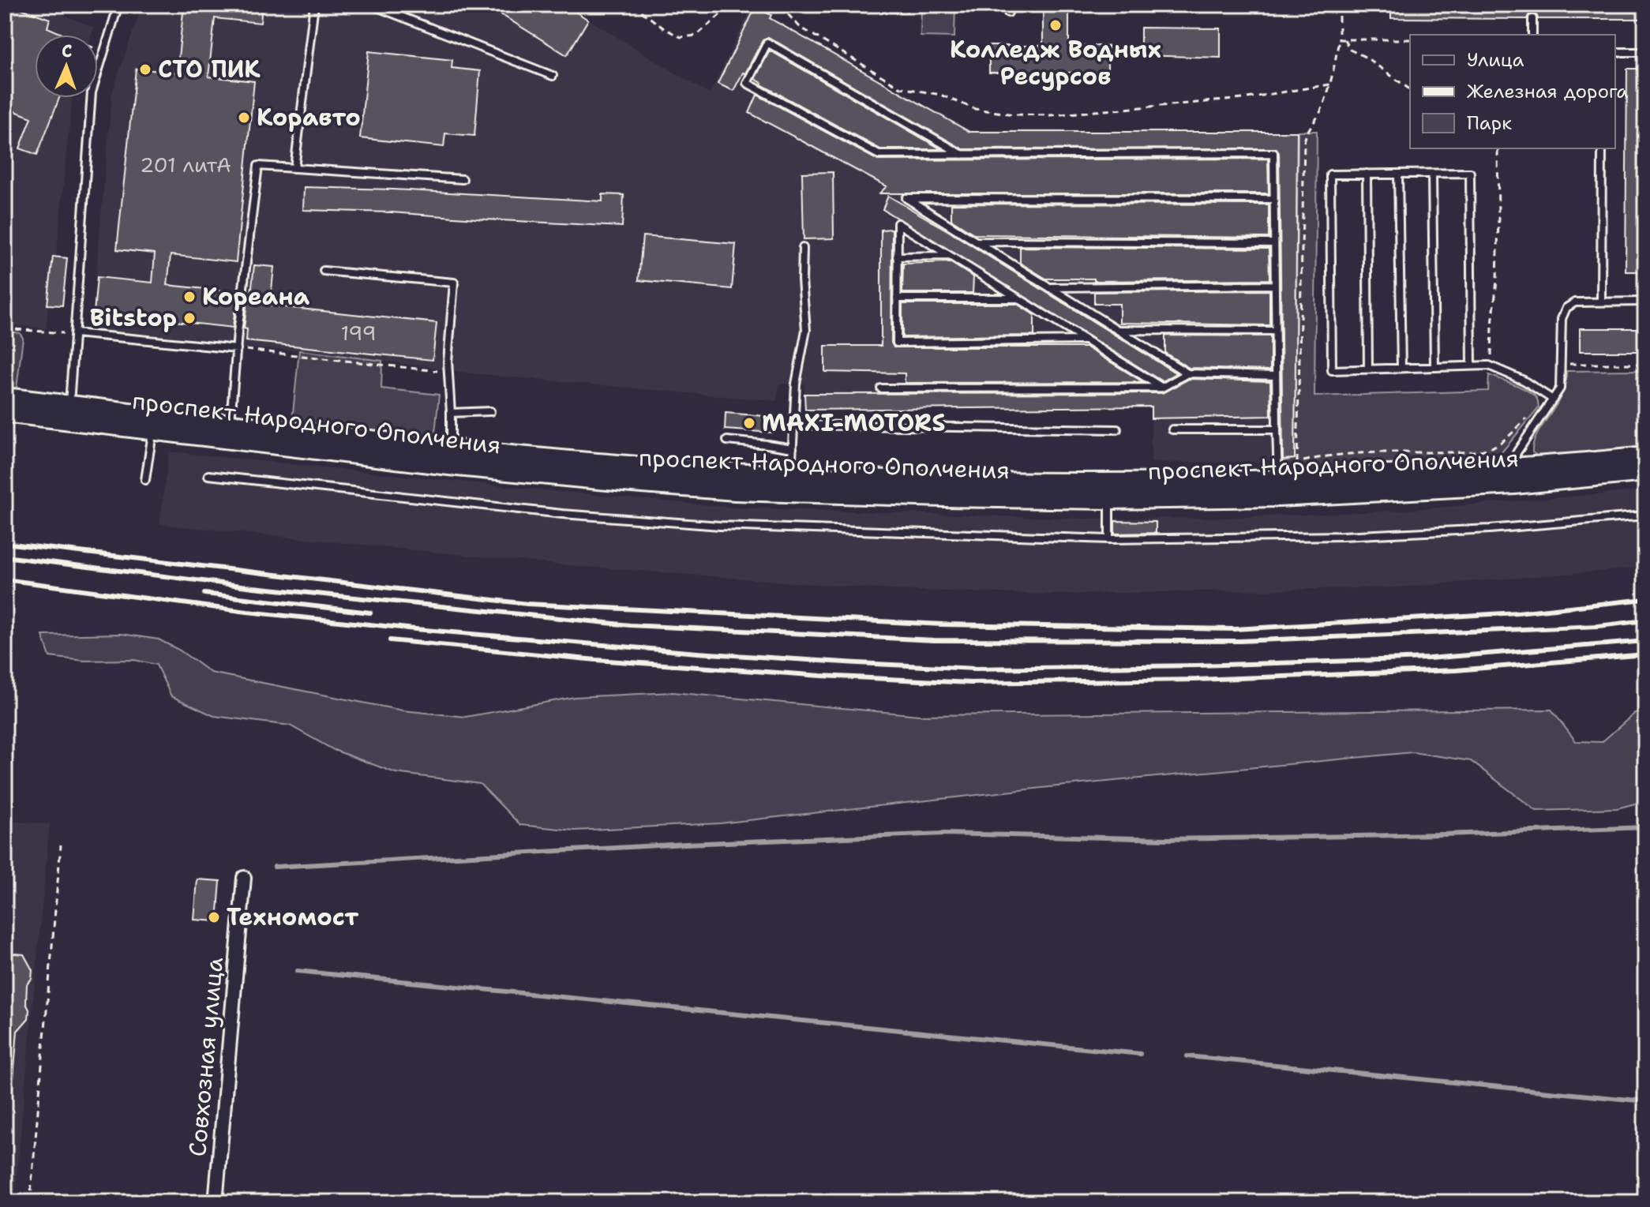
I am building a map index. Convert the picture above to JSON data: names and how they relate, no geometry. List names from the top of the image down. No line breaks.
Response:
{"streets":{"main road":["проспект Народного Ополчения"],"street":["Совхозная улица"]},"places":["Колледж Водных Ресурсов","СТО ПИК","Коравто","Кореана","Bitstop","MAXI-MOTORS","Техномост"],"house_numbers":["201 литА","199"],"legend":["Улица","Железная дорога","Парк"],"north":"top"}
